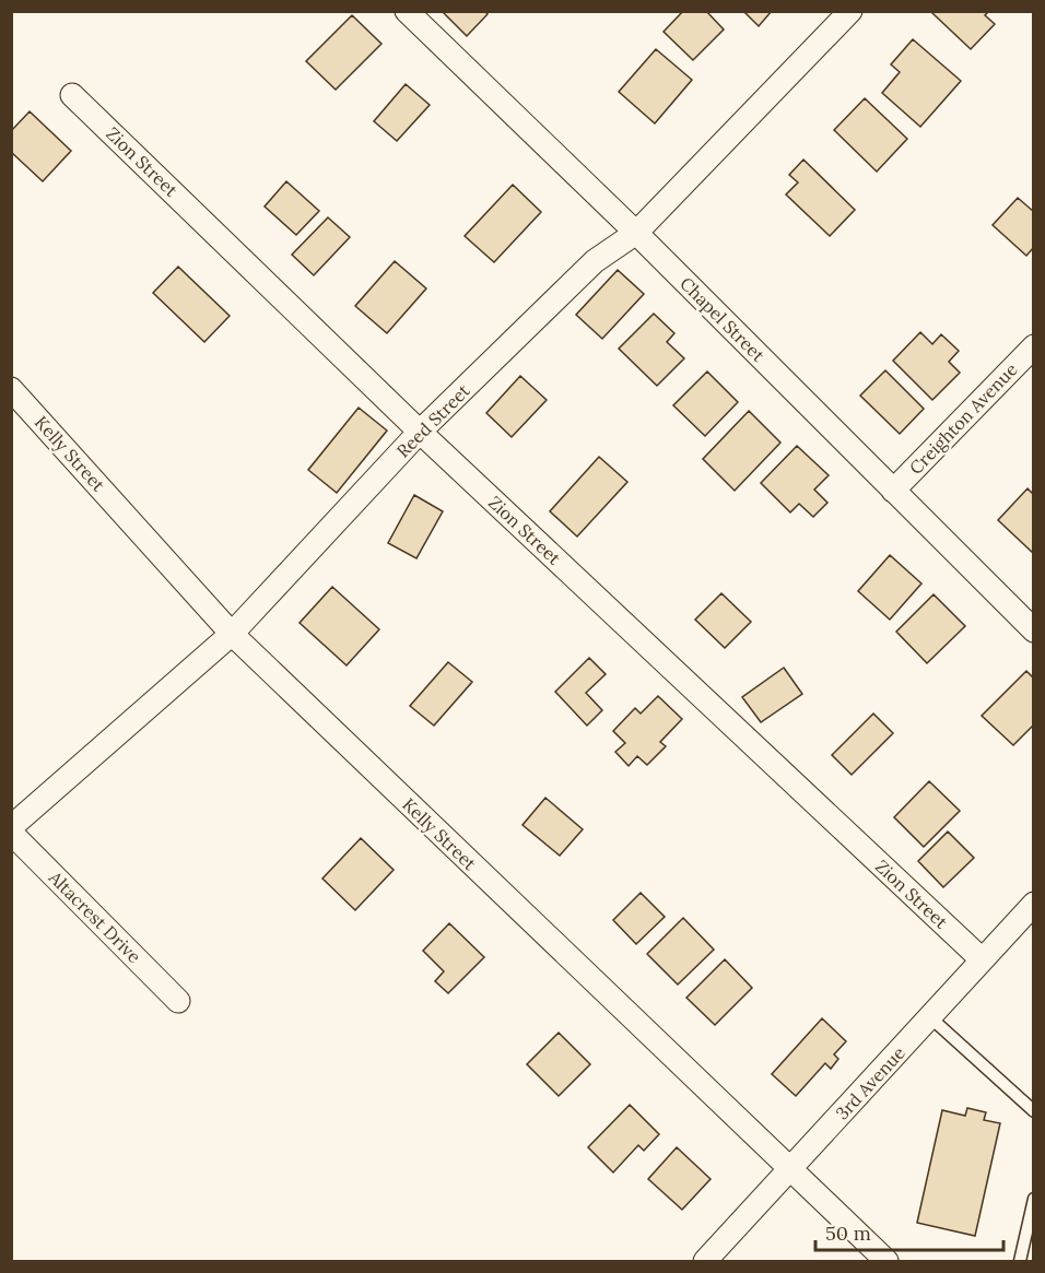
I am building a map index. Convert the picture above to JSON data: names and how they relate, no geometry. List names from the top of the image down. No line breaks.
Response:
{"streets":{"street":["Zion Street","Chapel Street","Creighton Avenue","Reed Street","Kelly Street","Altacrest Drive","3rd Avenue"]},"crossings":[["Zion Street","Reed Street"],["Zion Street","3rd Avenue"],["Chapel Street","Creighton Avenue"],["Chapel Street","Reed Street"],["Reed Street","Kelly Street"],["Kelly Street","3rd Avenue"]],"scale_bar":"50 m"}
